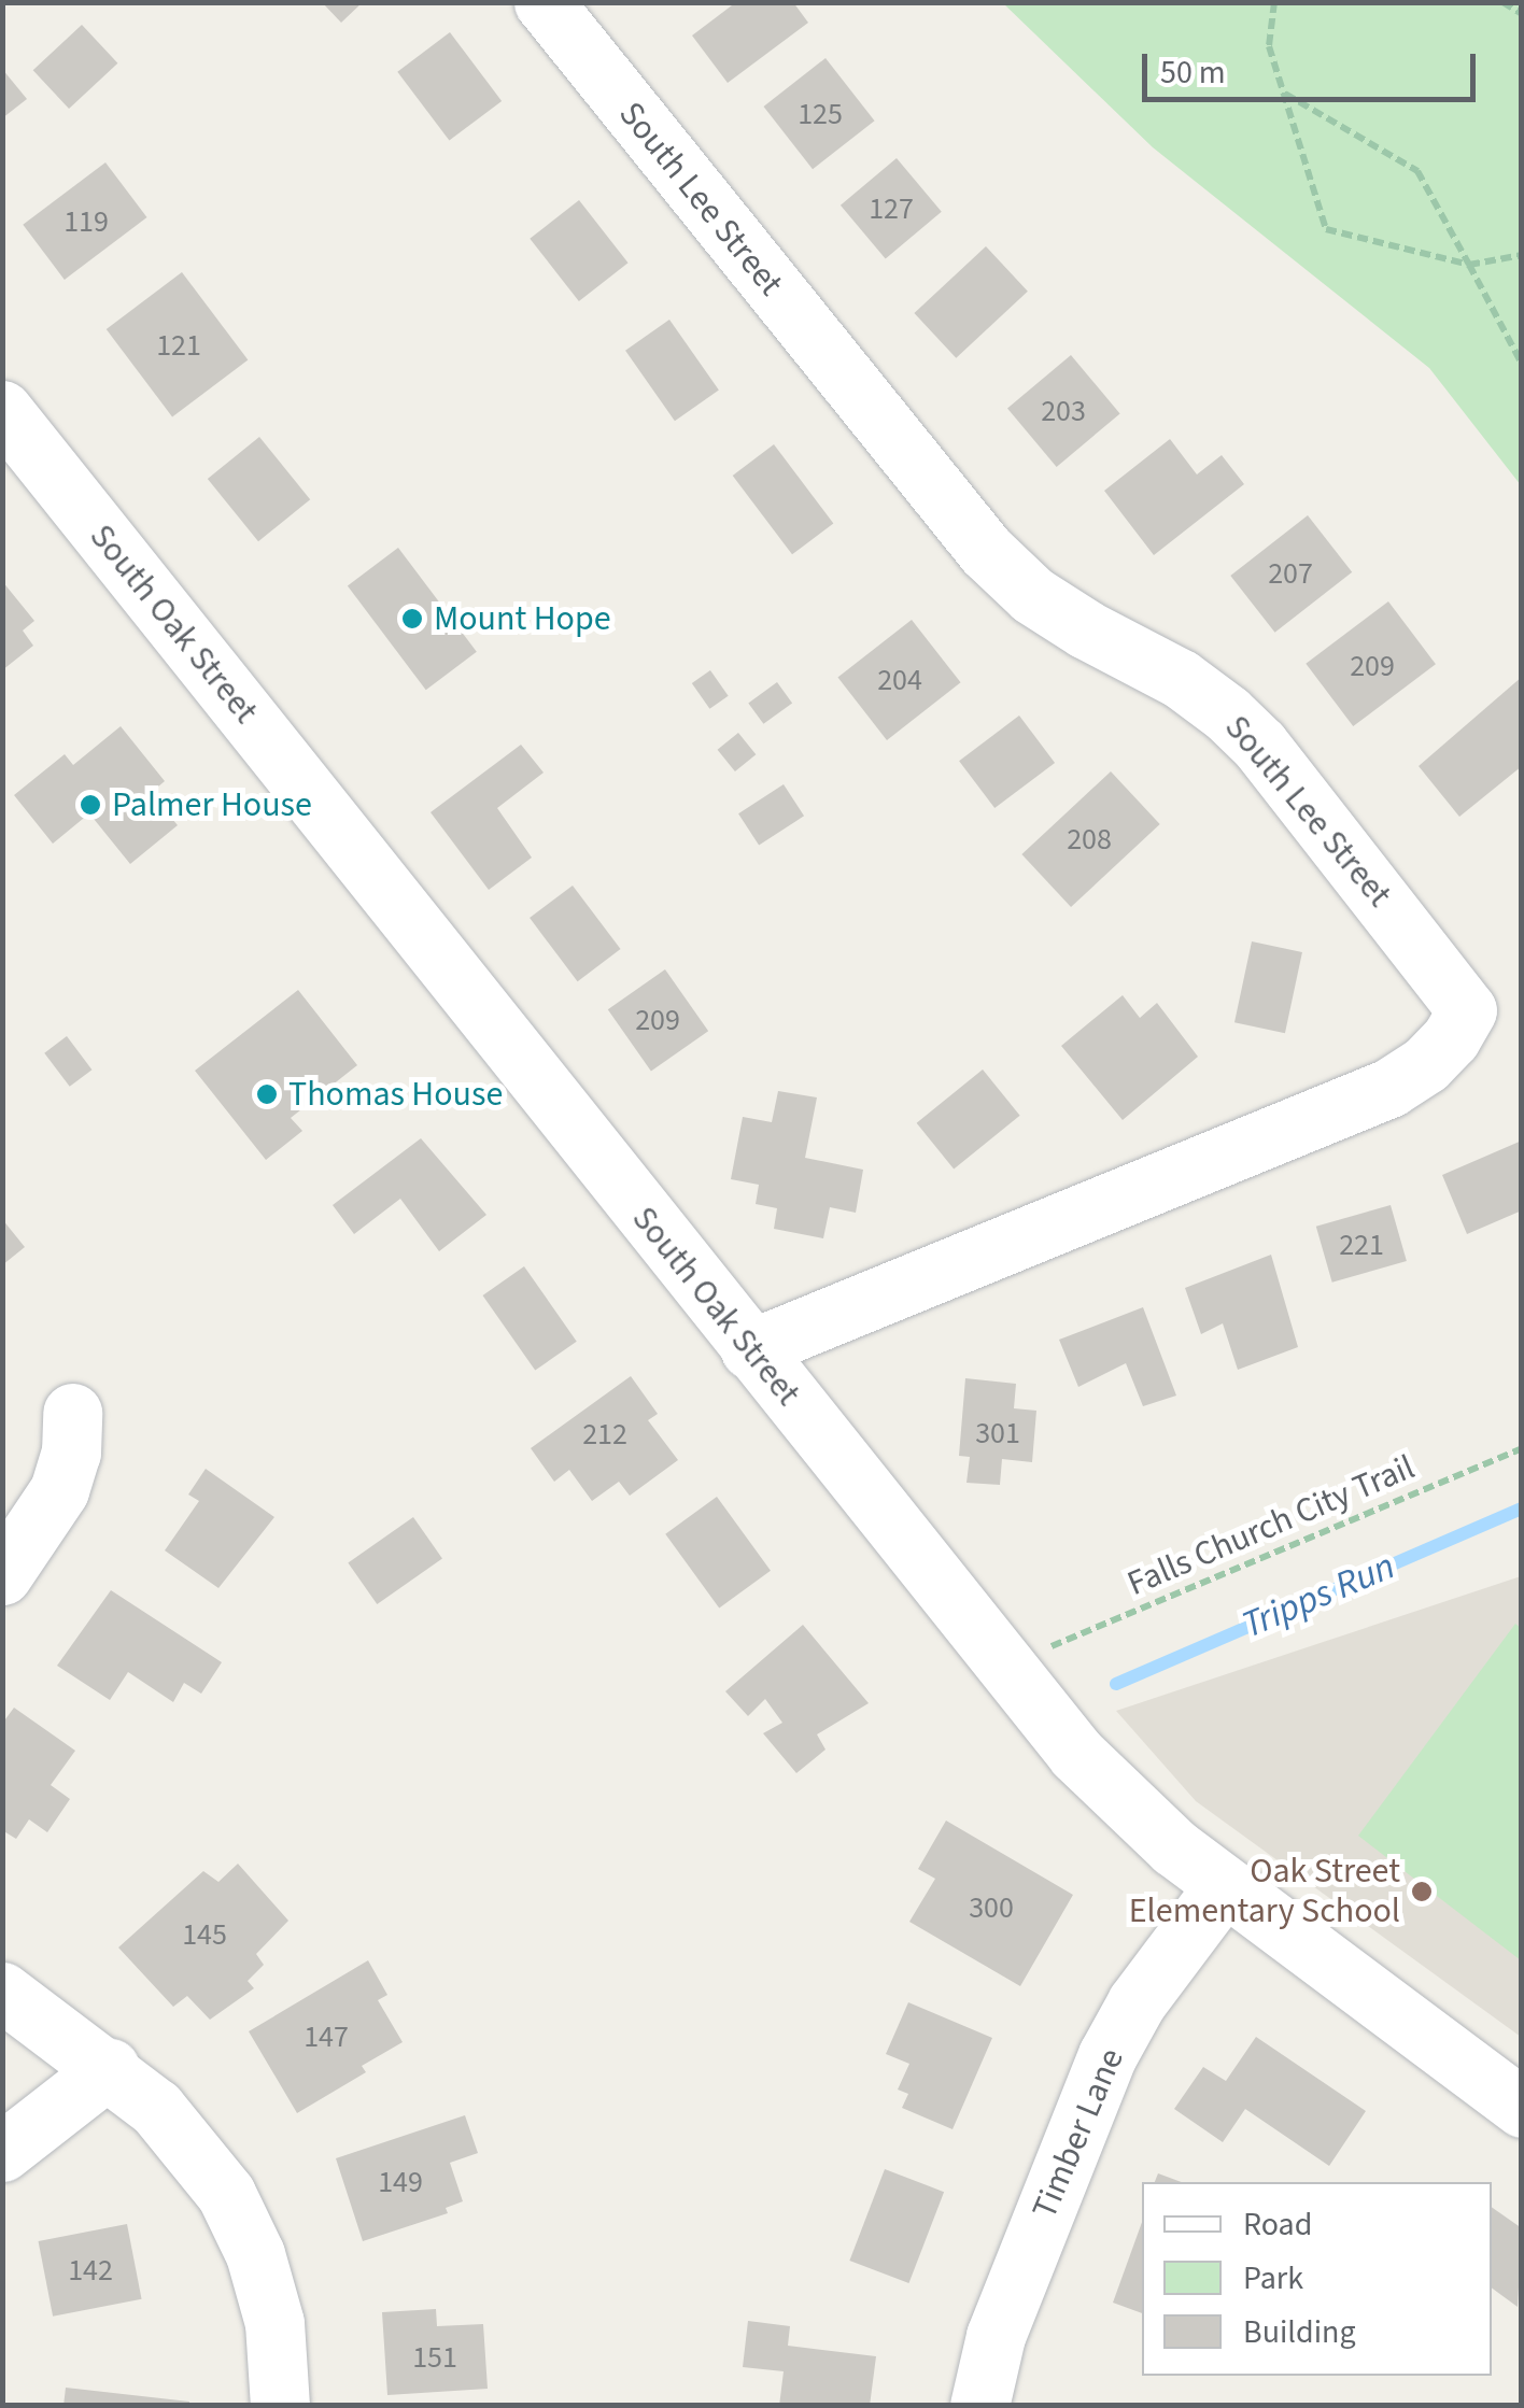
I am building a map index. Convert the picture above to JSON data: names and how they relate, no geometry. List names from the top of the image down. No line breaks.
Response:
{"streets":{"street":["South Lee Street","South Oak Street","Timber Lane"],"path":["Falls Church City Trail"]},"crossings":[["South Lee Street","South Oak Street"],["South Oak Street","Falls Church City Trail"],["South Oak Street","Timber Lane"]],"water":["Tripps Run"],"places":["Mount Hope","Palmer House","Thomas House","Oak Street Elementary School"],"house_numbers":["125","127","119","121","203","207","209","204","208","209","221","301","212","300","145","147","149","142","151"],"legend":["Road","Park","Building"],"scale_bar":"50 m"}
